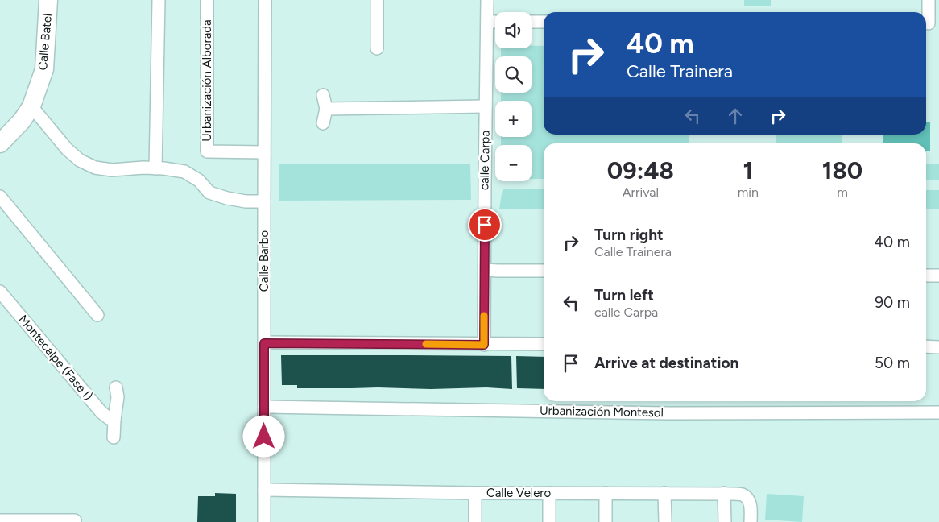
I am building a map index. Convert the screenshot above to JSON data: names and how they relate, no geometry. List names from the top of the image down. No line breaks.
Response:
{"streets":{"street":["Calle Batel","Urbanización Alborada","calle Carpa","Calle Barbo","Montecalpe (Fase I)","Urbanización Montesol","Calle Velero"]},"crossings":[["Urbanización Alborada","Calle Barbo"],["Calle Barbo","Urbanización Montesol"],["Calle Barbo","Calle Velero"]],"page":{"map_buttons":["+","−"],"turn":["40 m","Calle Trainera"],"eta":["09:48","Arrival","1","min","180","m"],"list":[{"name":"Turn right","note":"Calle Trainera","value":"40 m"},{"name":"Turn left","note":"calle Carpa","value":"90 m"},{"name":"Arrive at destination","value":"50 m"}]}}
